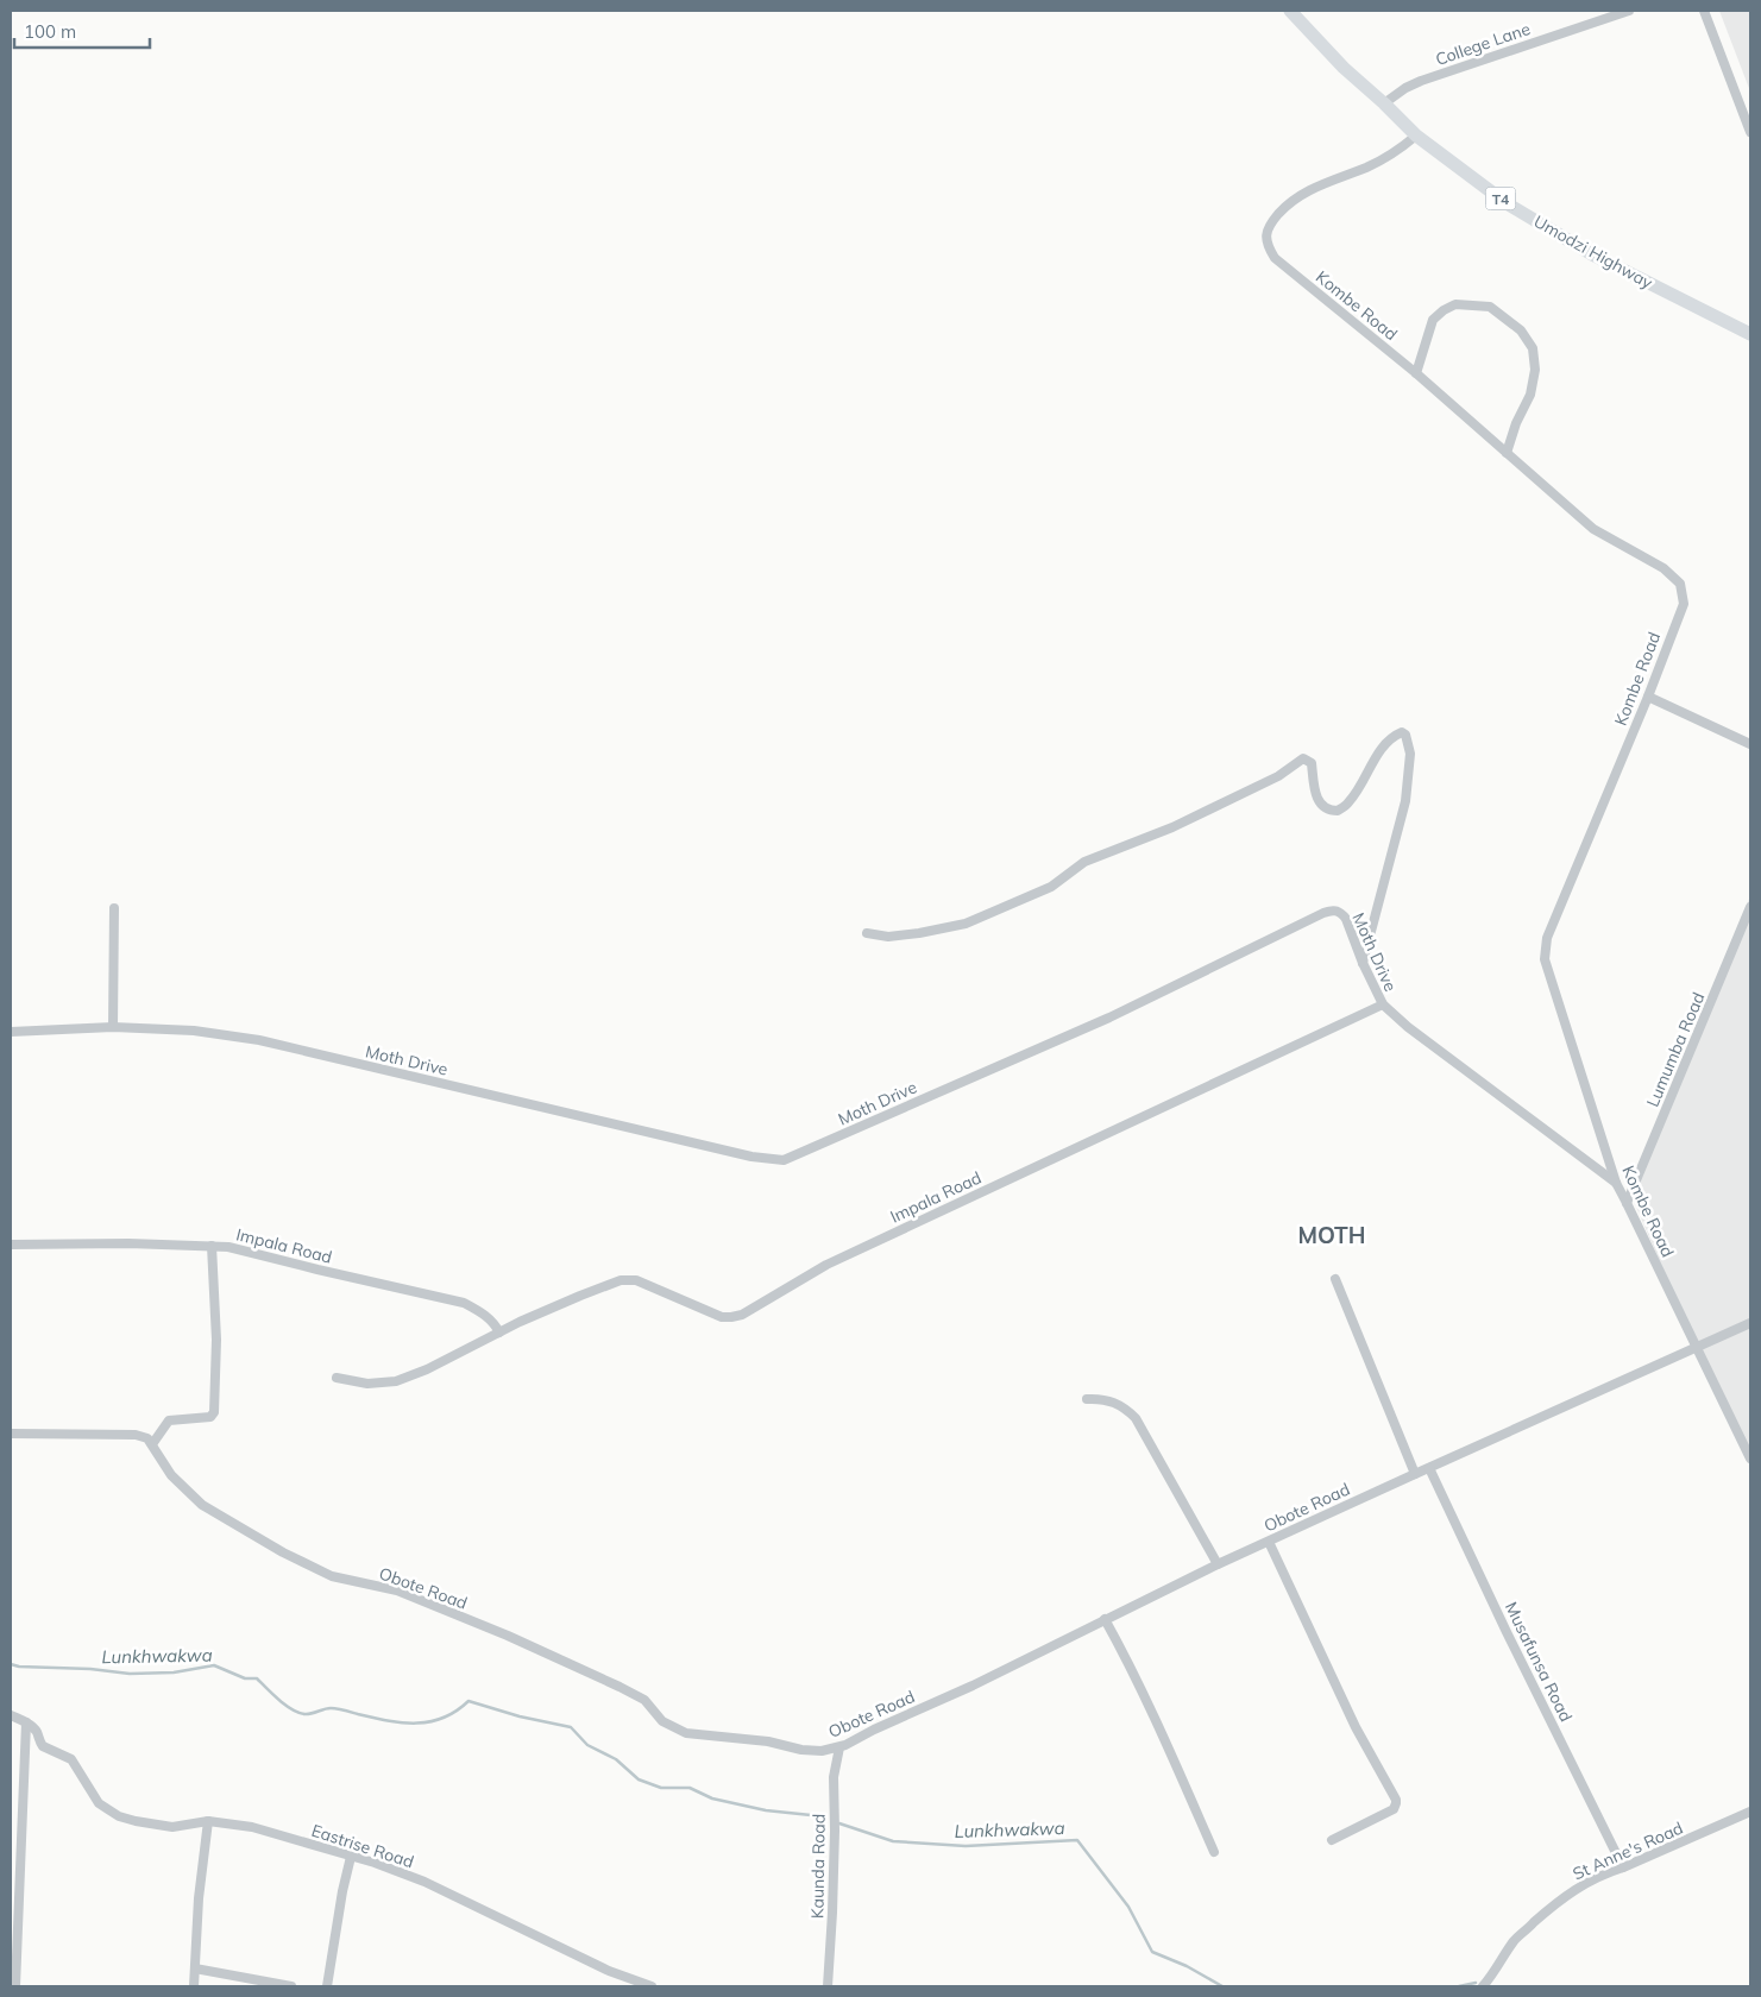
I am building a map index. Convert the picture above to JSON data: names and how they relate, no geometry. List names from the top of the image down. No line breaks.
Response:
{"streets":{"highway":["T4","Umodzi Highway"],"street":["College Lane","Kombe Road","Moth Drive","Lumumba Road","Impala Road","Obote Road","Musafunsa Road","Eastrise Road","St Anne's Road","Kaunda Road"]},"crossings":[["College Lane","Umodzi Highway"],["Umodzi Highway","Kombe Road"],["Kombe Road","Moth Drive"],["Kombe Road","Lumumba Road"],["Kombe Road","Obote Road"],["Moth Drive","Impala Road"],["Obote Road","Musafunsa Road"],["Obote Road","Kaunda Road"],["Musafunsa Road","St Anne's Road"]],"districts":["MOTH"],"water":["Lunkhwakwa"],"scale_bar":"100 m"}
